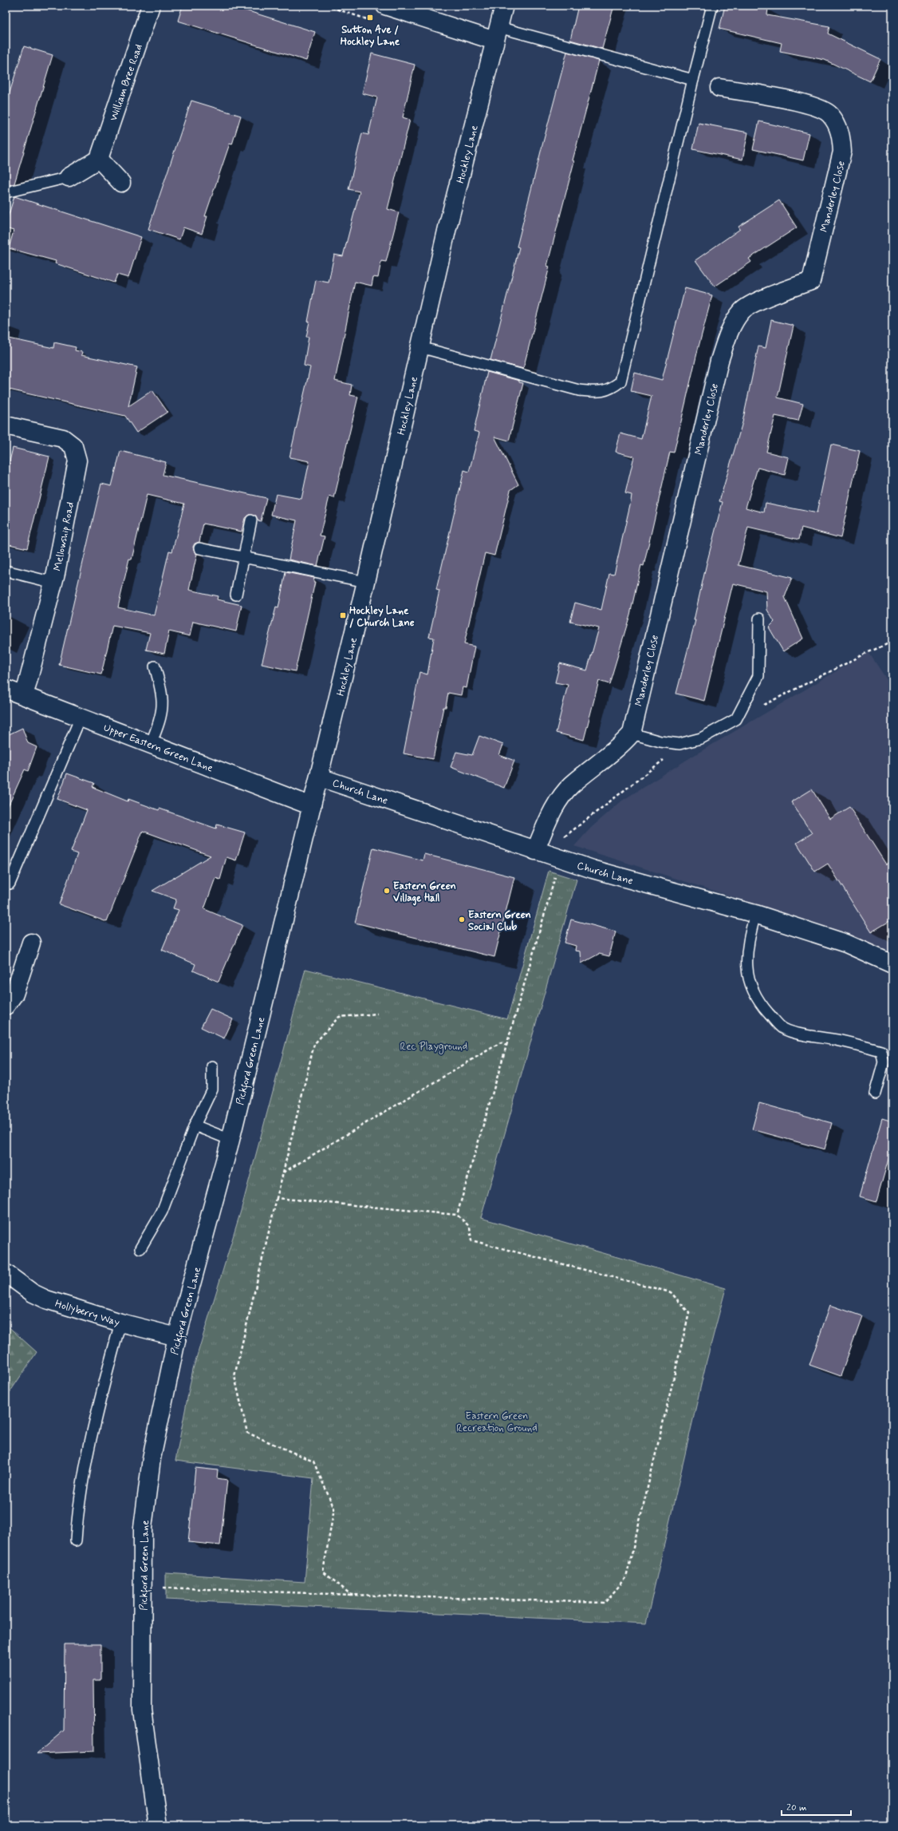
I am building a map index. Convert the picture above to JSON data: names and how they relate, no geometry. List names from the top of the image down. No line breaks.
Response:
{"streets":{"street":["William Bree Road","Hockley Lane","Manderley Close","Mellowship Road","Upper Eastern Green Lane","Church Lane","Pickford Green Lane","Hollyberry Way"]},"crossings":[["Hockley Lane","Upper Eastern Green Lane"],["Hockley Lane","Church Lane"],["Hockley Lane","Pickford Green Lane"],["Manderley Close","Church Lane"],["Mellowship Road","Upper Eastern Green Lane"],["Upper Eastern Green Lane","Pickford Green Lane"],["Pickford Green Lane","Hollyberry Way"]],"parks":["Rec Playground","Eastern Green Recreation Ground"],"places":{"transit":["Sutton Ave / Hockley Lane","Hockley Lane / Church Lane"],"other":["Eastern Green Village Hall","Eastern Green Social Club"]},"scale_bar":"20 m"}
